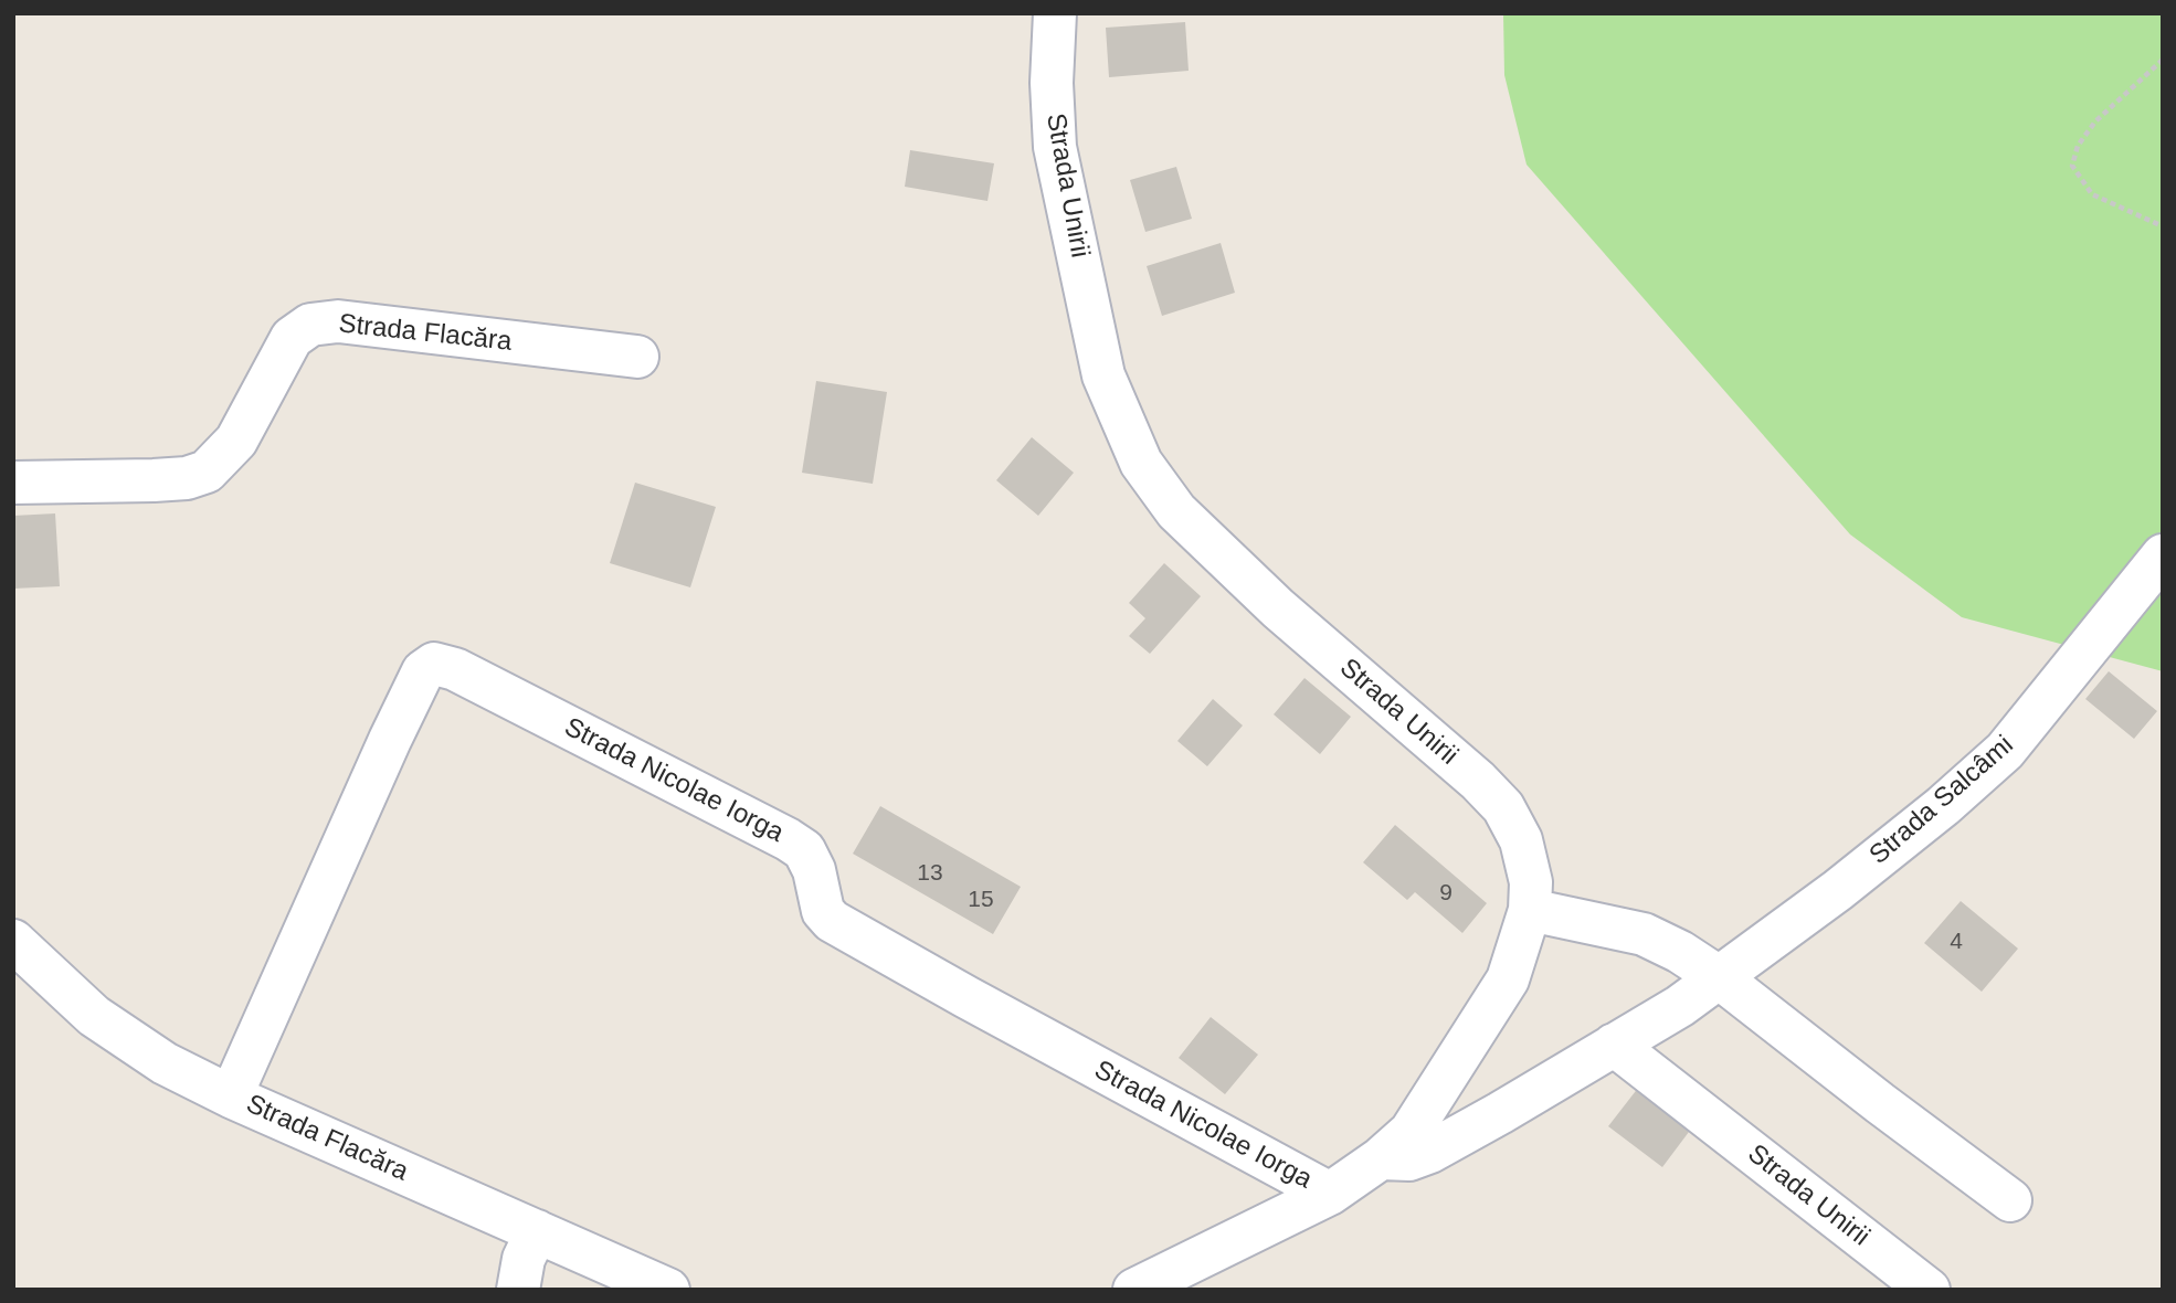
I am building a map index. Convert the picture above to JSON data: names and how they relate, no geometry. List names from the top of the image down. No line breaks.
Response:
{"streets":{"street":["Strada Unirii","Strada Flacăra","Strada Nicolae Iorga","Strada Salcâmi"]},"crossings":[["Strada Unirii","Strada Nicolae Iorga"],["Strada Unirii","Strada Salcâmi"],["Strada Flacăra","Strada Nicolae Iorga"]],"house_numbers":["13","9","15","4"]}
